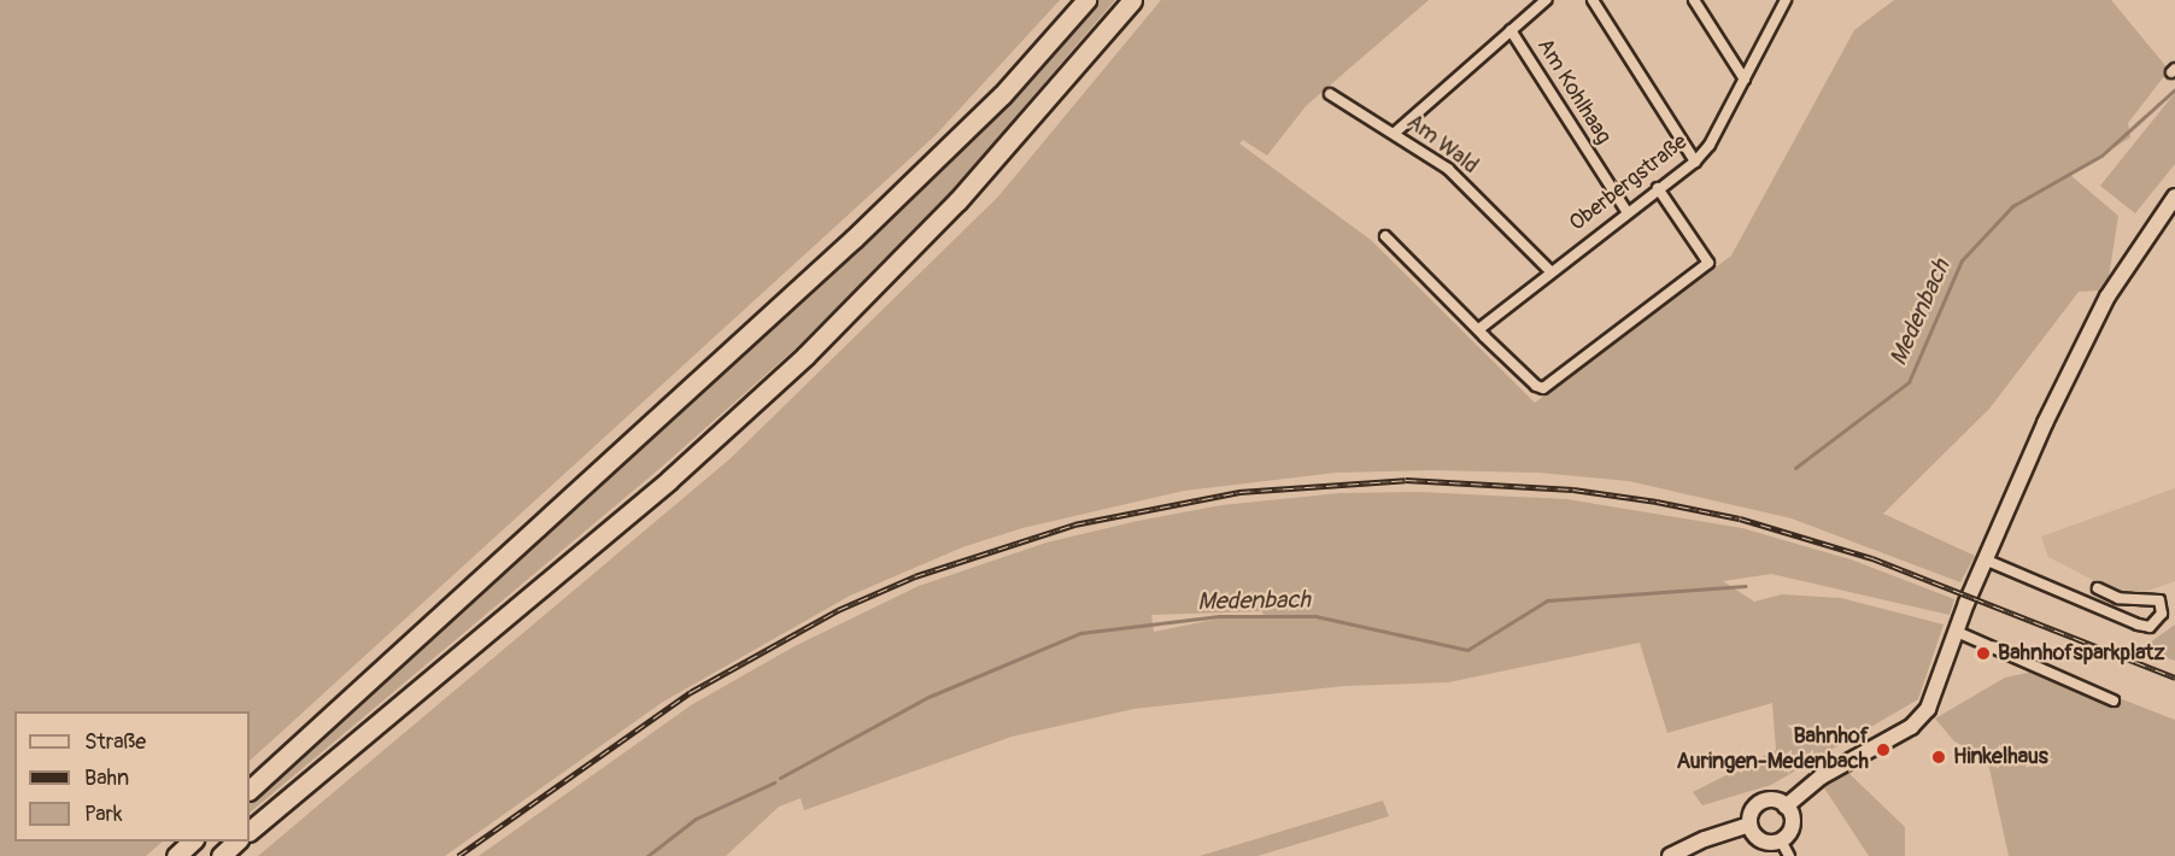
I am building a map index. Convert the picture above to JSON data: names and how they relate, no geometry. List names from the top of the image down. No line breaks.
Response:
{"streets":{"street":["Am Kohlhaag","Am Wald","Oberbergstraße"]},"crossings":[["Am Kohlhaag","Oberbergstraße"],["Am Wald","Oberbergstraße"]],"water":["Medenbach"],"places":["Bahnhofsparkplatz","Bahnhof Auringen-Medenbach","Hinkelhaus"],"legend":["Straße","Bahn","Park"]}
